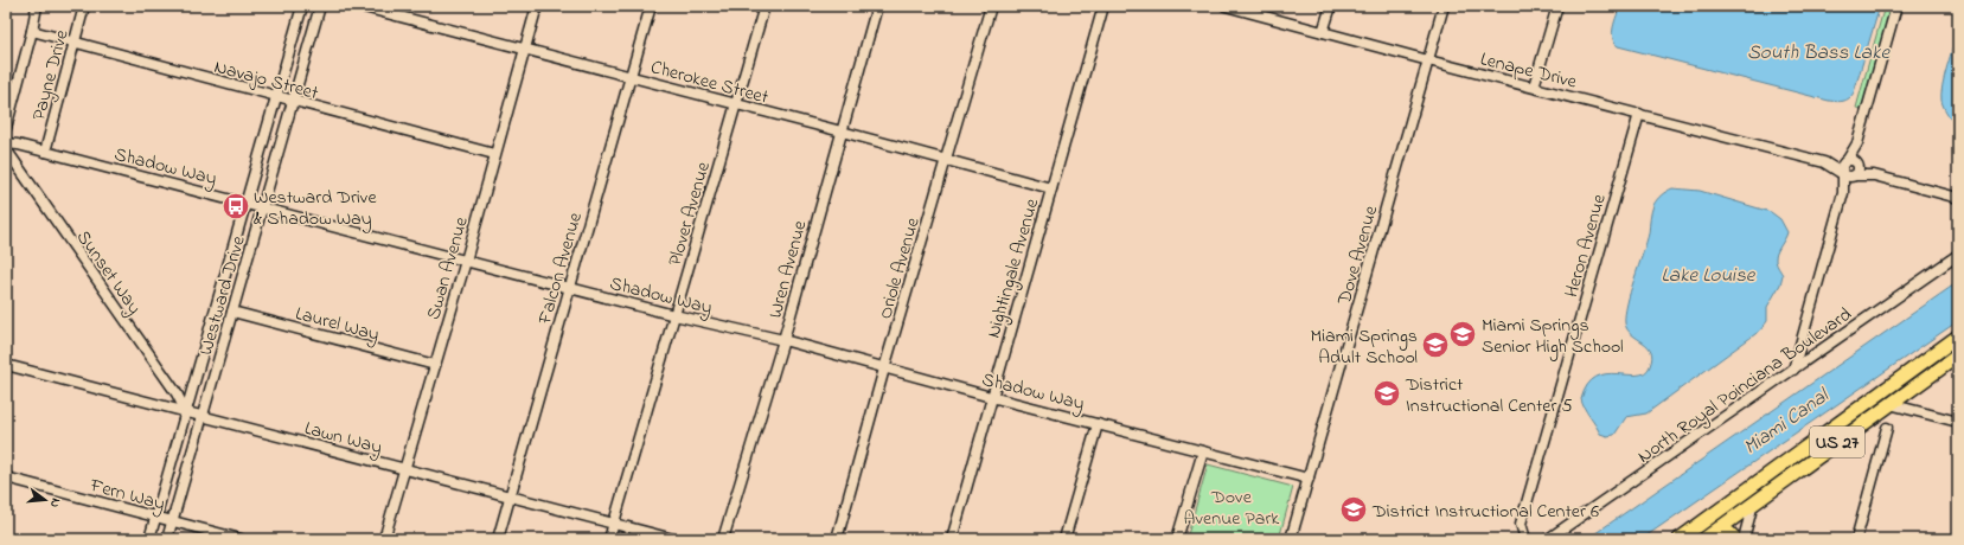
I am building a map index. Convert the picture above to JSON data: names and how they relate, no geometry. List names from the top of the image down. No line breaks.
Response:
{"streets":{"highway":["US 27"],"street":["Lenape Drive","Payne Drive","Navajo Street","Cherokee Street","Shadow Way","Plover Avenue","Heron Avenue","Dove Avenue","Swan Avenue","Falcon Avenue","Oriole Avenue","Nightingale Avenue","Wren Avenue","Sunset Way","Westward Drive","Laurel Way","North Royal Poinciana Boulevard","Lawn Way","Fern Way"]},"crossings":[["Lenape Drive","Heron Avenue"],["Lenape Drive","Dove Avenue"],["Payne Drive","Navajo Street"],["Payne Drive","Shadow Way"],["Navajo Street","Swan Avenue"],["Navajo Street","Westward Drive"],["Cherokee Street","Plover Avenue"],["Cherokee Street","Swan Avenue"],["Cherokee Street","Falcon Avenue"],["Cherokee Street","Oriole Avenue"],["Cherokee Street","Nightingale Avenue"],["Cherokee Street","Wren Avenue"],["Shadow Way","Plover Avenue"],["Shadow Way","Dove Avenue"],["Shadow Way","Swan Avenue"],["Shadow Way","Falcon Avenue"],["Shadow Way","Oriole Avenue"],["Shadow Way","Nightingale Avenue"],["Shadow Way","Wren Avenue"],["Shadow Way","Westward Drive"],["Plover Avenue","Lawn Way"],["Swan Avenue","Laurel Way"],["Swan Avenue","Lawn Way"],["Falcon Avenue","Lawn Way"],["Sunset Way","Westward Drive"],["Sunset Way","Lawn Way"],["Westward Drive","Laurel Way"],["Westward Drive","Lawn Way"],["Westward Drive","Fern Way"]],"water":["South Bass Lake","Lake Louise","Miami Canal"],"parks":["Dove Avenue Park"],"places":{"bus stop":["Westward Drive & Shadow Way"],"school or university":["Miami Springs Senior High School","Miami Springs Adult School","District Instructional Center 5","District Instructional Center 6"]},"north":"right"}
